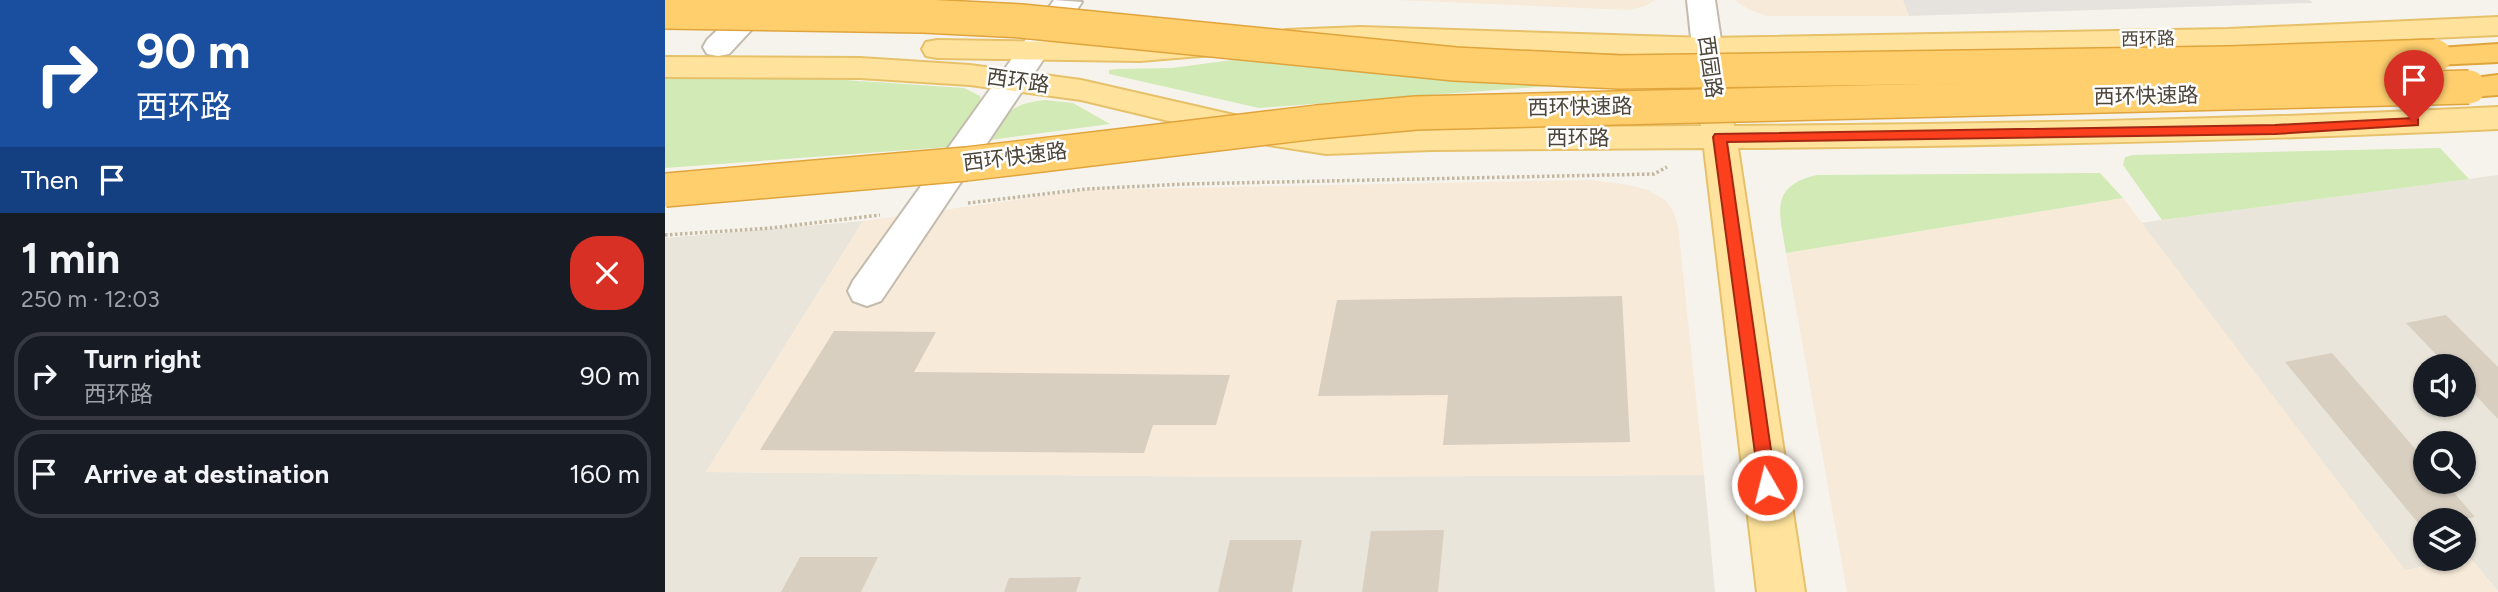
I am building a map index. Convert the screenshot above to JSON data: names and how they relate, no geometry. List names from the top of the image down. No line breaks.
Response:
{"streets":{"highway":["西环快速路"],"main road":["西环路","西园路"]},"crossings":[["西环路","西园路"]],"page":{"turn":["90 m","西环路"],"then":"Then","heading":["1 min","250 m · 12:03"],"list":[{"name":"Turn right","note":"西环路","value":"90 m"},{"name":"Arrive at destination","value":"160 m"}]}}
